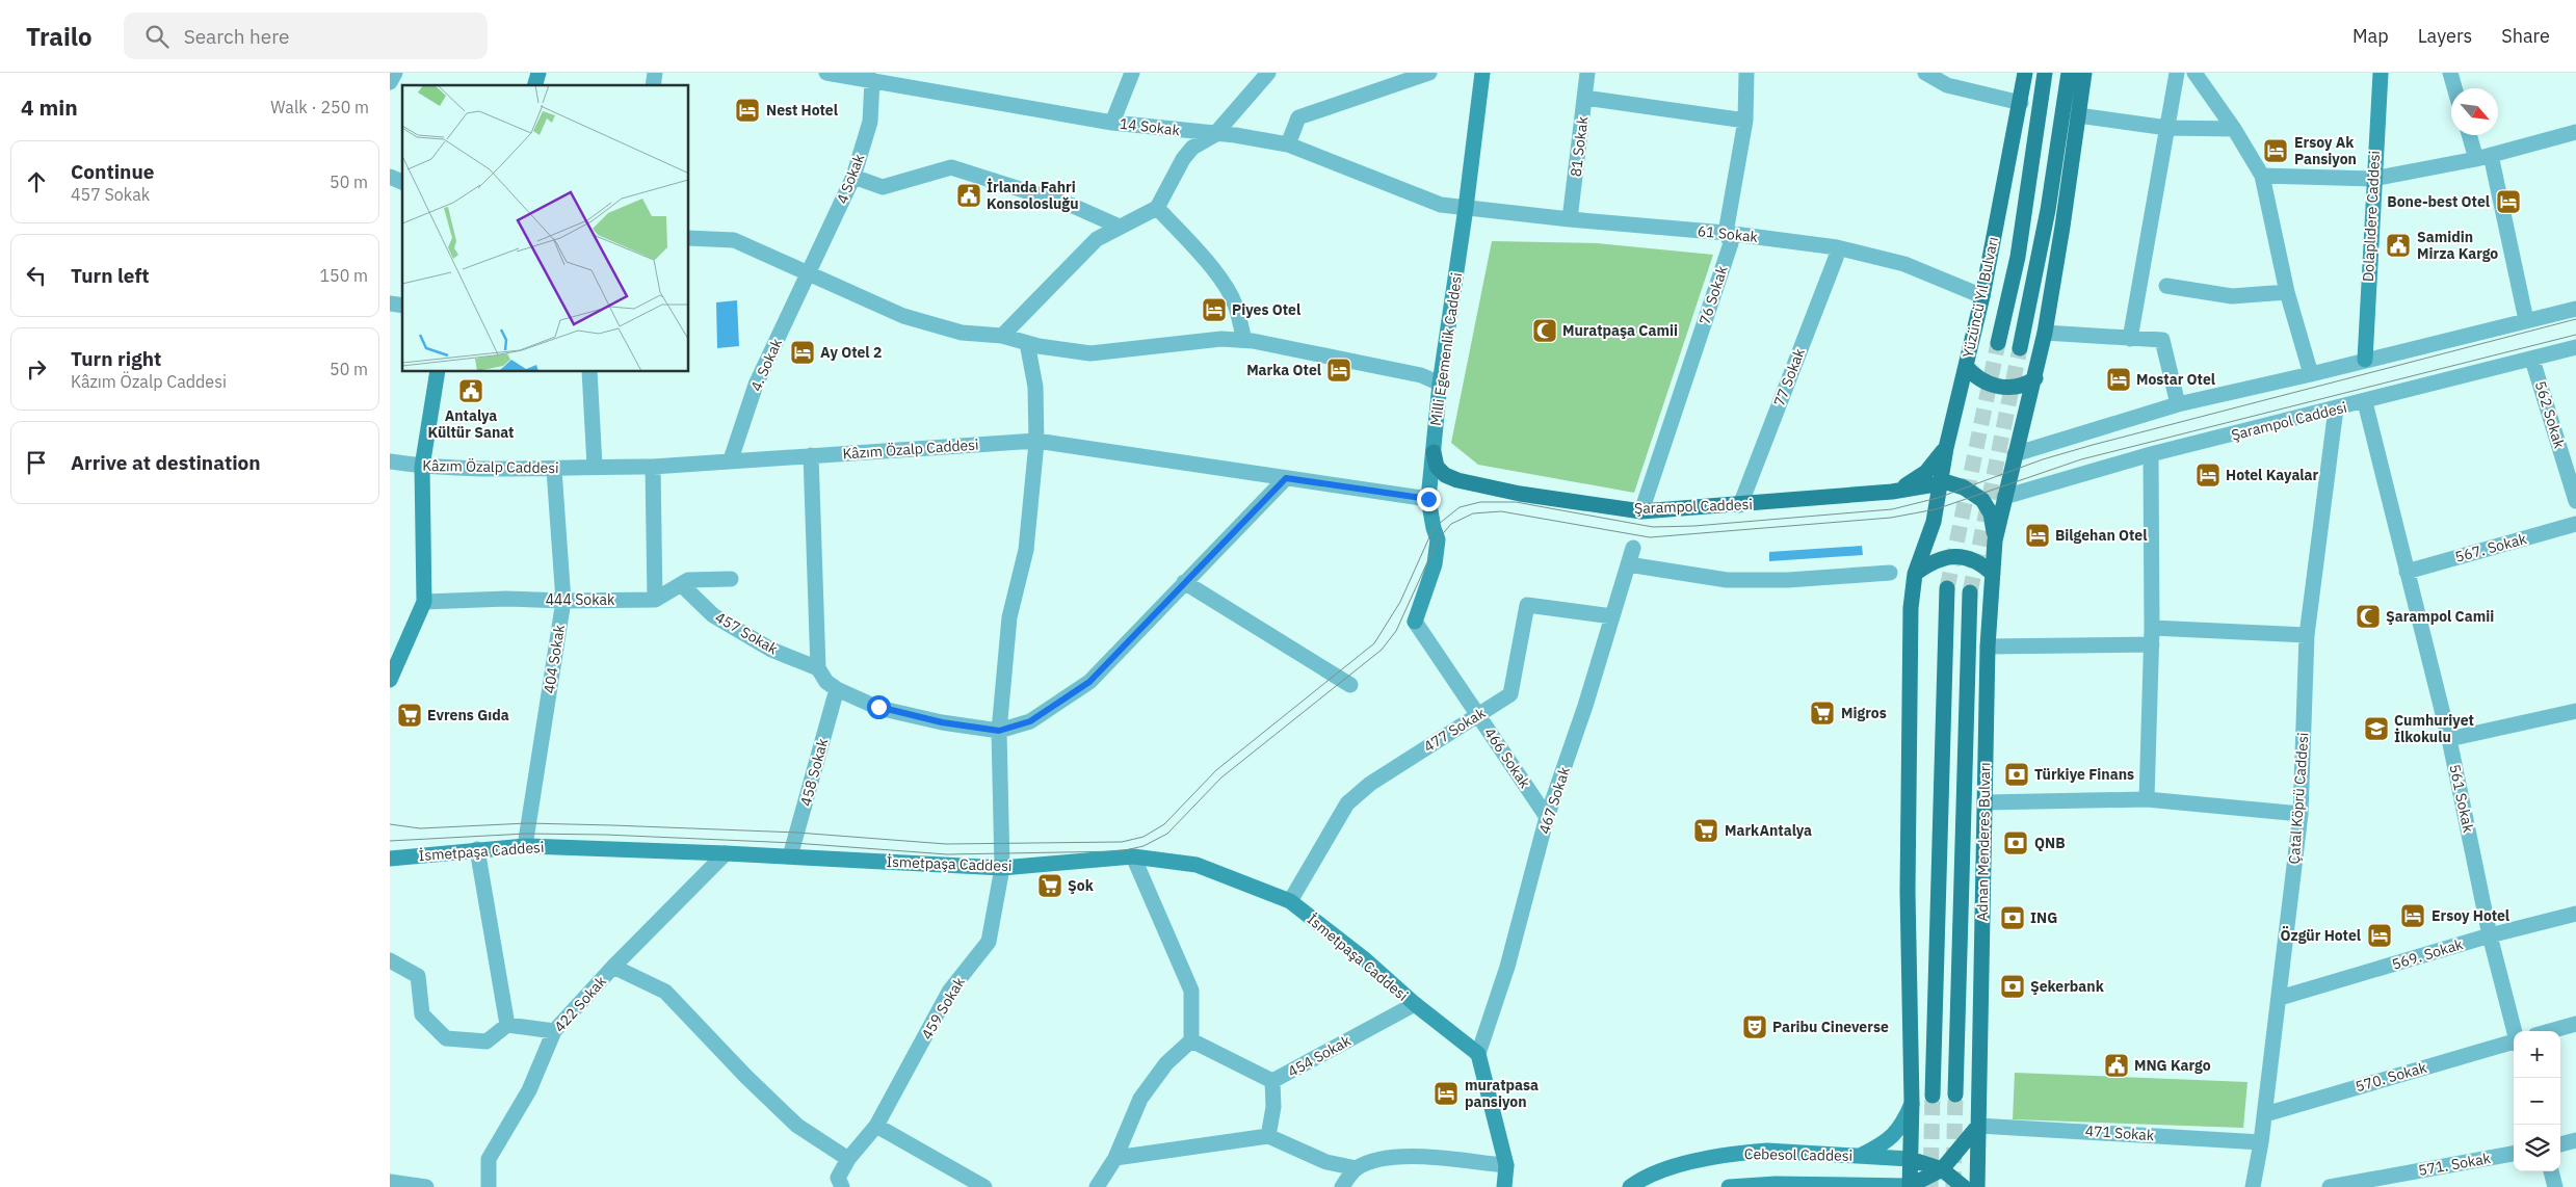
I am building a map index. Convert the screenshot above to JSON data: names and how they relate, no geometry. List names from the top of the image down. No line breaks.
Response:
{"streets":{"main road":["Yüzüncü Yıl Bulvarı","Şarampol Caddesi","Adnan Menderes Bulvarı"],"street":["14 Sokak","81 Sokak","4 Sokak","Dolaplıdere Caddesi","61 Sokak","76 Sokak","Milli Egemenlik Caddesi","4. Sokak","77 Sokak","562 Sokak","Kâzım Özalp Caddesi","567. Sokak","444 Sokak","457 Sokak","404 Sokak","477 Sokak","466 Sokak","458 Sokak","Çatal Köprü Caddesi","561 Sokak","467 Sokak","İsmetpaşa Caddesi","569. Sokak","422 Sokak","459 Sokak","454 Sokak","570. Sokak","471 Sokak","Cebesol Caddesi","571. Sokak"]},"crossings":[["14 Sokak","4 Sokak"],["14 Sokak","61 Sokak"],["14 Sokak","Milli Egemenlik Caddesi"],["81 Sokak","61 Sokak"],["4 Sokak","4. Sokak"],["61 Sokak","76 Sokak"],["61 Sokak","Yüzüncü Yıl Bulvarı"],["61 Sokak","Milli Egemenlik Caddesi"],["61 Sokak","77 Sokak"],["76 Sokak","Şarampol Caddesi"],["Yüzüncü Yıl Bulvarı","Şarampol Caddesi"],["Milli Egemenlik Caddesi","Şarampol Caddesi"],["Milli Egemenlik Caddesi","Kâzım Özalp Caddesi"],["Milli Egemenlik Caddesi","466 Sokak"],["4. Sokak","Kâzım Özalp Caddesi"],["77 Sokak","Şarampol Caddesi"],["562 Sokak","Şarampol Caddesi"],["Şarampol Caddesi","Çatal Köprü Caddesi"],["Şarampol Caddesi","561 Sokak"],["Şarampol Caddesi","Adnan Menderes Bulvarı"],["Kâzım Özalp Caddesi","404 Sokak"],["Kâzım Özalp Caddesi","458 Sokak"],["Kâzım Özalp Caddesi","459 Sokak"],["567. Sokak","561 Sokak"],["444 Sokak","457 Sokak"],["444 Sokak","404 Sokak"],["457 Sokak","458 Sokak"],["457 Sokak","459 Sokak"],["404 Sokak","İsmetpaşa Caddesi"],["477 Sokak","466 Sokak"],["477 Sokak","467 Sokak"],["477 Sokak","İsmetpaşa Caddesi"],["466 Sokak","467 Sokak"],["458 Sokak","İsmetpaşa Caddesi"],["Çatal Köprü Caddesi","569. Sokak"],["Çatal Köprü Caddesi","570. Sokak"],["Çatal Köprü Caddesi","471 Sokak"],["561 Sokak","569. Sokak"],["467 Sokak","İsmetpaşa Caddesi"],["Adnan Menderes Bulvarı","471 Sokak"],["İsmetpaşa Caddesi","422 Sokak"],["İsmetpaşa Caddesi","459 Sokak"],["İsmetpaşa Caddesi","454 Sokak"]],"places":{"hotel":["Nest Hotel","Ersoy Ak Pansiyon","Bone-best Otel","Piyes Otel","Ay Otel 2","Marka Otel","Mostar Otel","Hotel Kayalar","Bilgehan Otel","Ersoy Hotel","Özgür Hotel","muratpasa pansiyon"],"public building":["İrlanda Fahri Konsolosluğu","Samidin Mirza Kargo","Antalya Kültür Sanat","MNG Kargo"],"mosque":["Muratpaşa Camii","Şarampol Camii"],"supermarket":["Migros","Evrens Gıda","MarkAntalya","Şok"],"school or university":["Cumhuriyet İlkokulu"],"bank":["Türkiye Finans","QNB","ING","Şekerbank"],"theatre":["Paribu Cineverse"]},"north":"bottom right","page":{"header":"Trailo","search":"Search here","nav":["Map","Layers","Share"],"heading":["4 min","Walk · 250 m"],"list":[["Continue","457 Sokak","50 m"],["Turn left","150 m"],["Turn right","Kâzım Özalp Caddesi","50 m"],"Arrive at destination"],"map_buttons":["+","−"]}}
